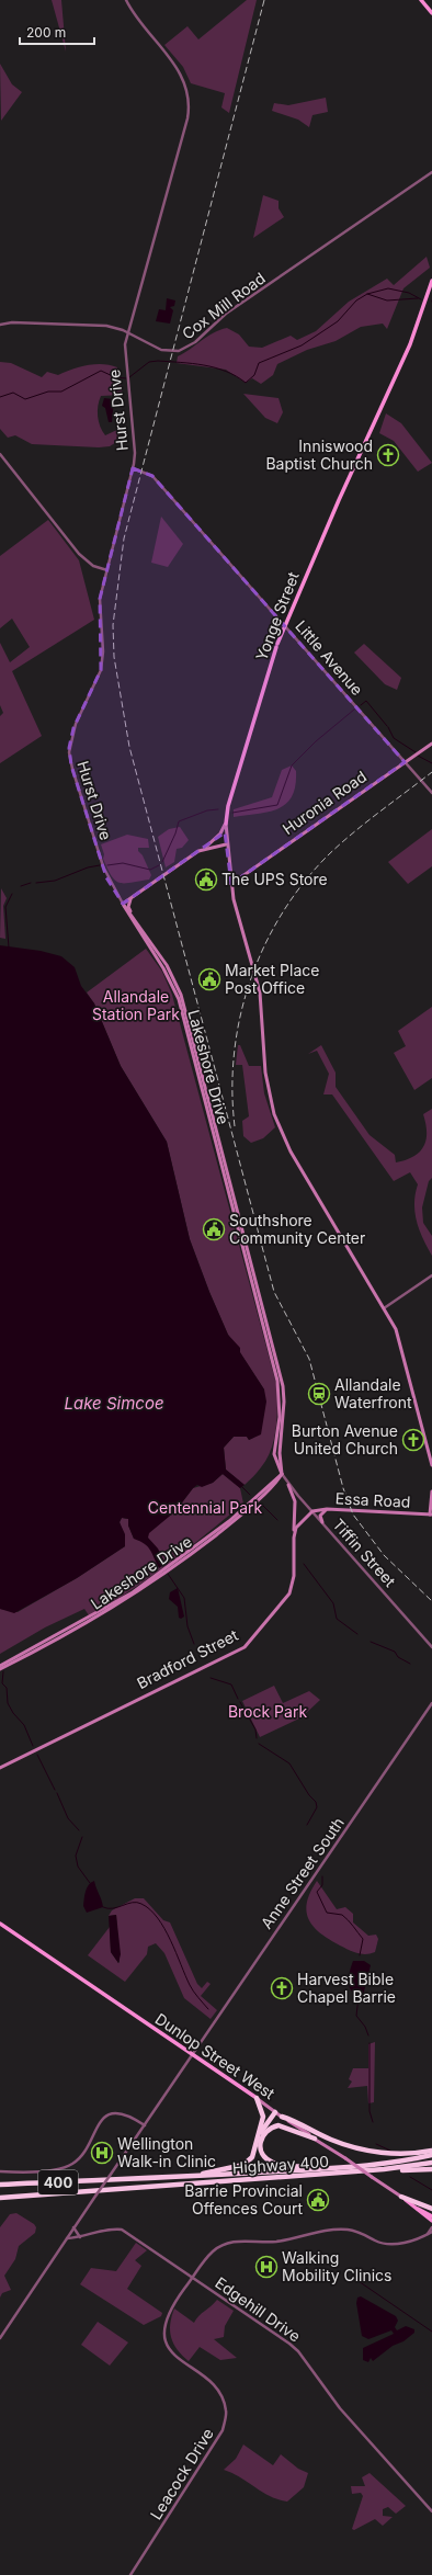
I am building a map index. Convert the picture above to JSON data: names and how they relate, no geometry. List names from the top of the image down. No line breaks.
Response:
{"streets":{"highway":["Highway 400","400"],"main road":["Yonge Street","Huronia Road","Lakeshore Drive","Essa Road","Bradford Street","Dunlop Street West"],"street":["Cox Mill Road","Hurst Drive","Little Avenue","Tiffin Street","Anne Street South","Edgehill Drive","Leacock Drive"]},"crossings":[["Cox Mill Road","Hurst Drive"],["Hurst Drive","Little Avenue"],["Hurst Drive","Lakeshore Drive"],["Yonge Street","Little Avenue"],["Yonge Street","Huronia Road"],["Little Avenue","Huronia Road"],["Lakeshore Drive","Tiffin Street"],["Essa Road","Tiffin Street"],["Tiffin Street","Bradford Street"],["Anne Street South","Dunlop Street West"],["Anne Street South","Edgehill Drive"],["Edgehill Drive","Leacock Drive"]],"water":["Lake Simcoe"],"parks":["Allandale Station Park","Centennial Park","Brock Park"],"places":{"church":["Inniswood Baptist Church","Burton Avenue United Church","Harvest Bible Chapel Barrie"],"public building":["The UPS Store","Market Place Post Office","Southshore Community Center","Barrie Provincial Offences Court"],"station":["Allandale Waterfront"],"hospital":["Wellington Walk-in Clinic","Walking Mobility Clinics"]},"scale_bar":"200 m"}
